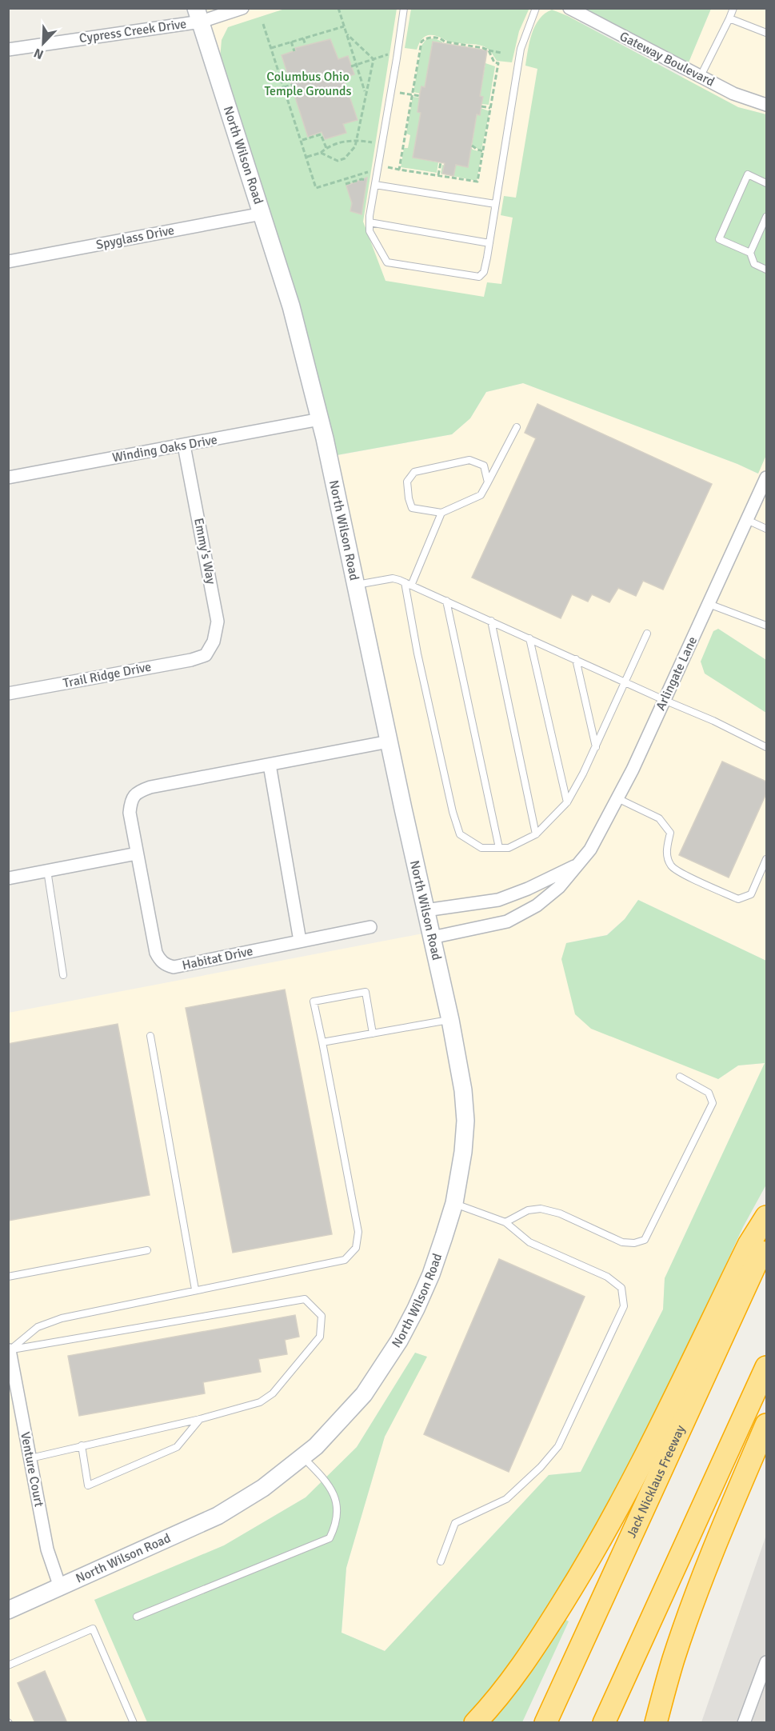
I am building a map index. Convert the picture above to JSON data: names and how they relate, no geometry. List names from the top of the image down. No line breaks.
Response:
{"streets":{"highway":["Jack Nicklaus Freeway"],"main road":["North Wilson Road"],"street":["Cypress Creek Drive","Gateway Boulevard","Spyglass Drive","Winding Oaks Drive","Emmy's Way","Arlingate Lane","Trail Ridge Drive","Habitat Drive","Venture Court"]},"crossings":[["Cypress Creek Drive","North Wilson Road"],["North Wilson Road","Spyglass Drive"],["North Wilson Road","Winding Oaks Drive"],["North Wilson Road","Arlingate Lane"],["North Wilson Road","Habitat Drive"],["North Wilson Road","Venture Court"],["Winding Oaks Drive","Emmy's Way"],["Emmy's Way","Trail Ridge Drive"]],"parks":["Columbus Ohio Temple Grounds"],"north":"bottom left"}
